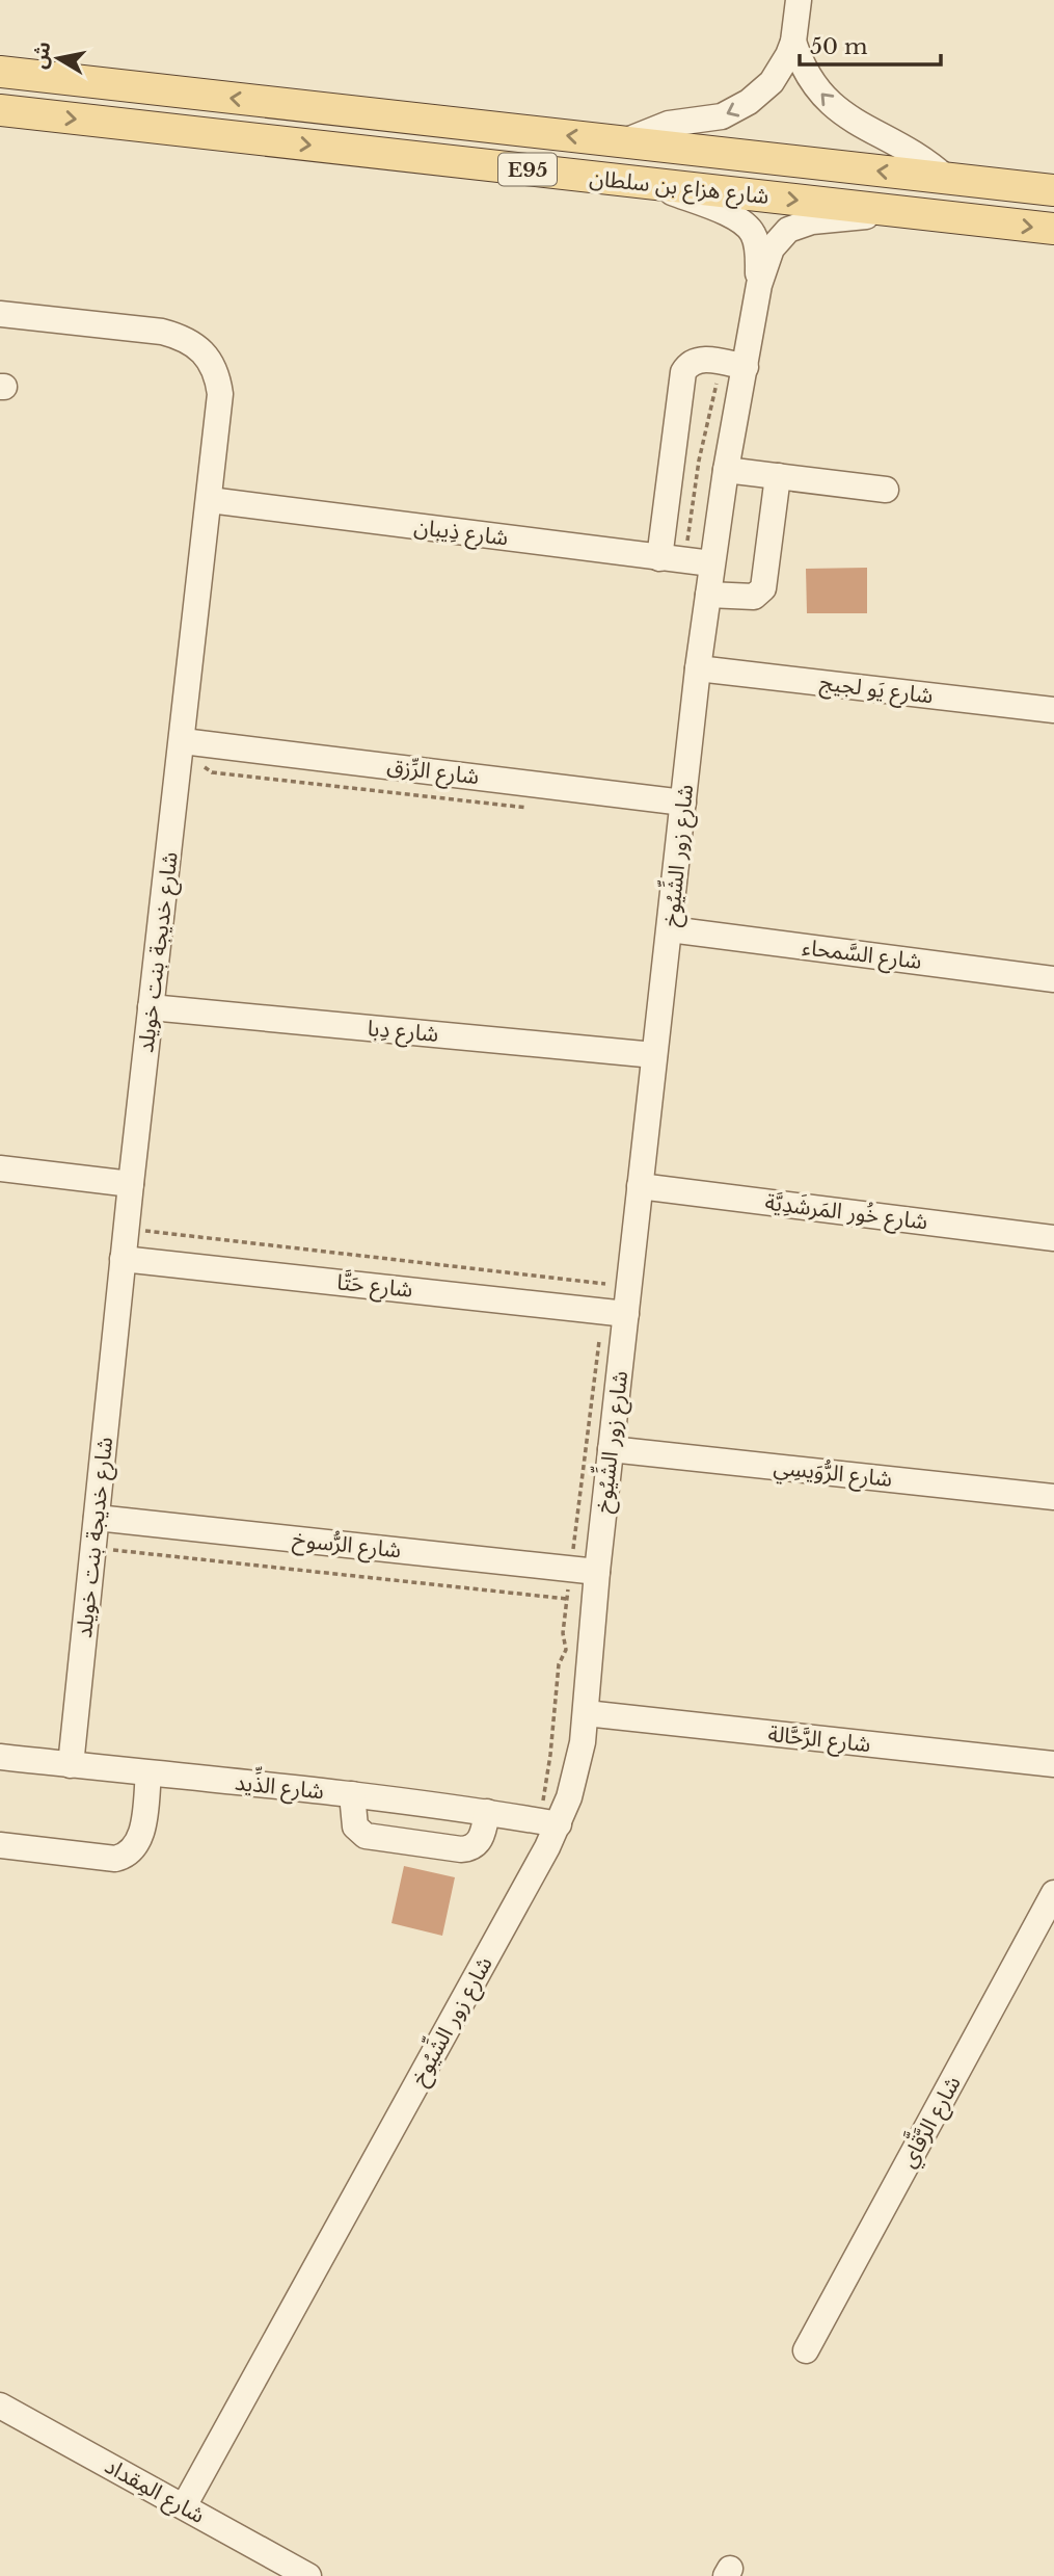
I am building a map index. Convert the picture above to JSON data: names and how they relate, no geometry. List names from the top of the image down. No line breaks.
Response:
{"streets":{"main road":["E95","شارع هزاع بن سلطان"],"street":["شارع ذِيبان","شارع يَو لجيج","شارع الرِّزق","شارع زور الشِّيُوخ","شارع خديجة بنت خويلد","شارع السَّمحاء","شارع دِبا","شارع خُور المَرشَدِيَّة","شارع حَتَّا","شارع الرُّوَيسِي","شارع الرُّسوخ","شارع الرَّحَّالة","شارع الذِّيد","شارع الرَّقَّاي","شارع المِقداد"]},"crossings":[["شارع هزاع بن سلطان","شارع زور الشِّيُوخ"],["شارع ذِيبان","شارع زور الشِّيُوخ"],["شارع ذِيبان","شارع خديجة بنت خويلد"],["شارع يَو لجيج","شارع زور الشِّيُوخ"],["شارع الرِّزق","شارع زور الشِّيُوخ"],["شارع الرِّزق","شارع خديجة بنت خويلد"],["شارع زور الشِّيُوخ","شارع السَّمحاء"],["شارع زور الشِّيُوخ","شارع دِبا"],["شارع زور الشِّيُوخ","شارع خُور المَرشَدِيَّة"],["شارع زور الشِّيُوخ","شارع حَتَّا"],["شارع زور الشِّيُوخ","شارع الرُّوَيسِي"],["شارع زور الشِّيُوخ","شارع الرُّسوخ"],["شارع زور الشِّيُوخ","شارع الرَّحَّالة"],["شارع زور الشِّيُوخ","شارع الذِّيد"],["شارع زور الشِّيُوخ","شارع المِقداد"],["شارع خديجة بنت خويلد","شارع دِبا"],["شارع خديجة بنت خويلد","شارع حَتَّا"],["شارع خديجة بنت خويلد","شارع الرُّسوخ"],["شارع خديجة بنت خويلد","شارع الذِّيد"]],"scale_bar":"50 m","north":"left"}
